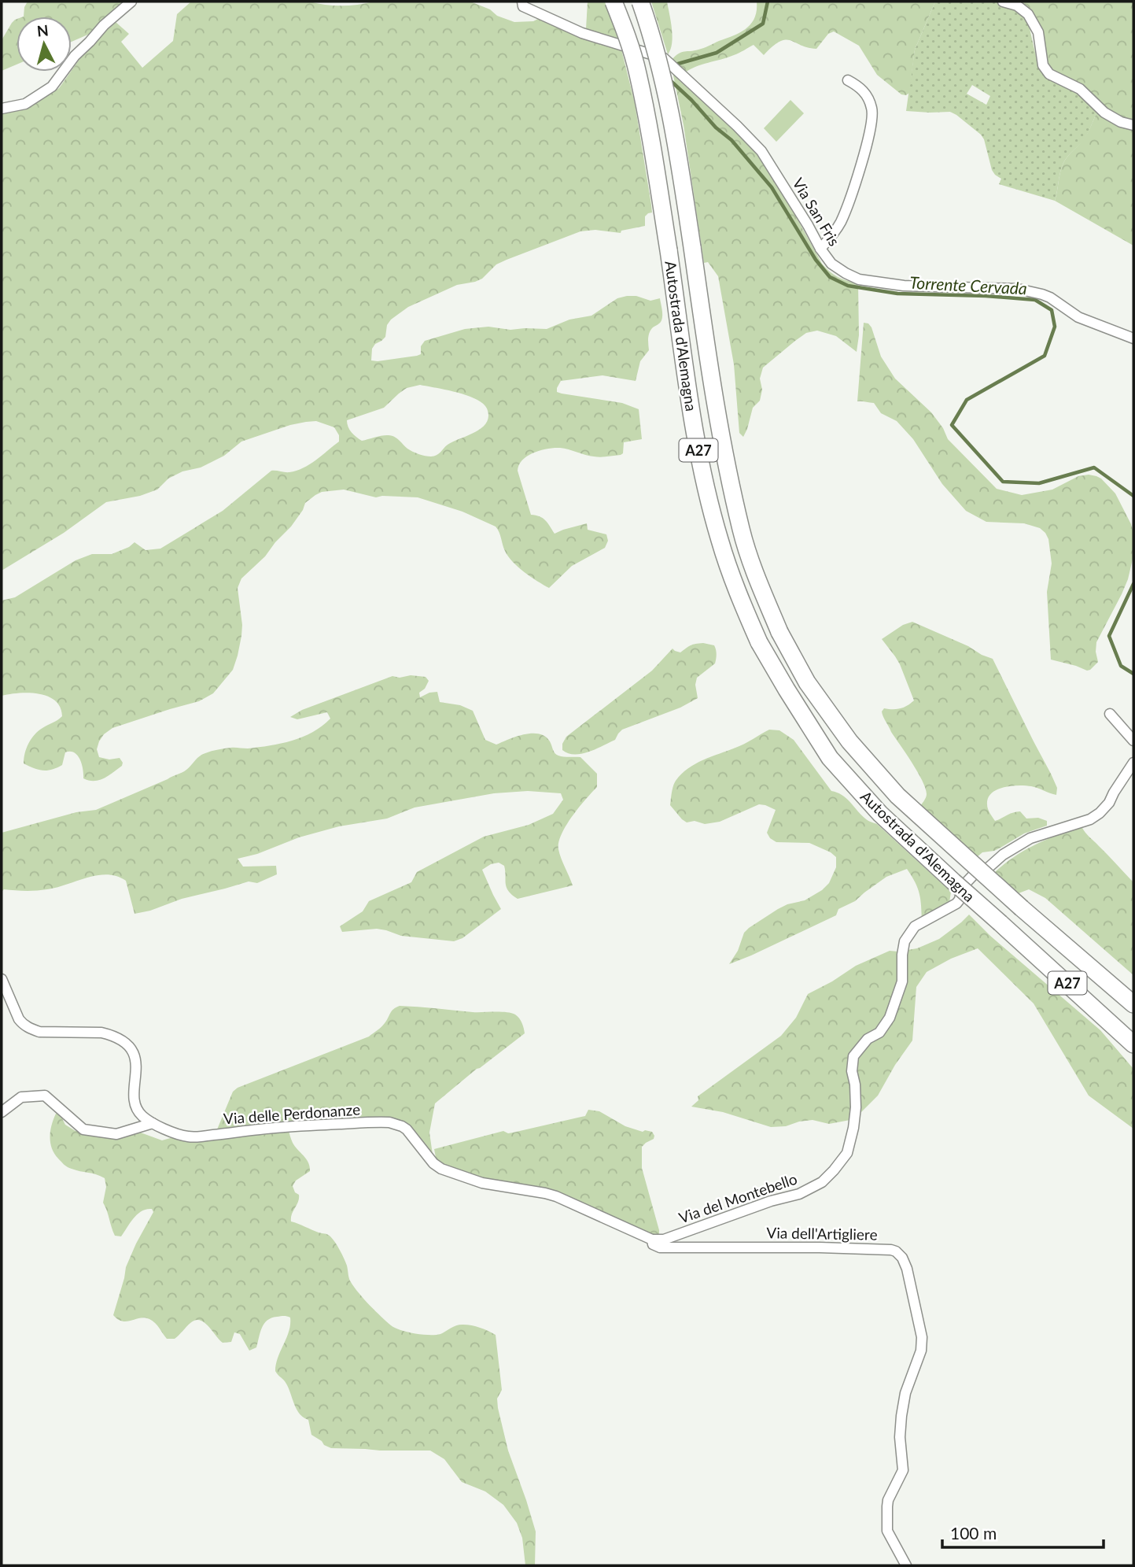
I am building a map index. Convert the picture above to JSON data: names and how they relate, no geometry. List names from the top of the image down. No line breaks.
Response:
{"streets":{"highway":["Autostrada d'Alemagna","A27"],"street":["Via San Fris","Via delle Perdonanze","Via del Montebello","Via dell'Artigliere"]},"crossings":[["Via delle Perdonanze","Via del Montebello"],["Via delle Perdonanze","Via dell'Artigliere"],["Via del Montebello","Via dell'Artigliere"]],"water":["Torrente Cervada"],"scale_bar":"100 m","north":"top"}
